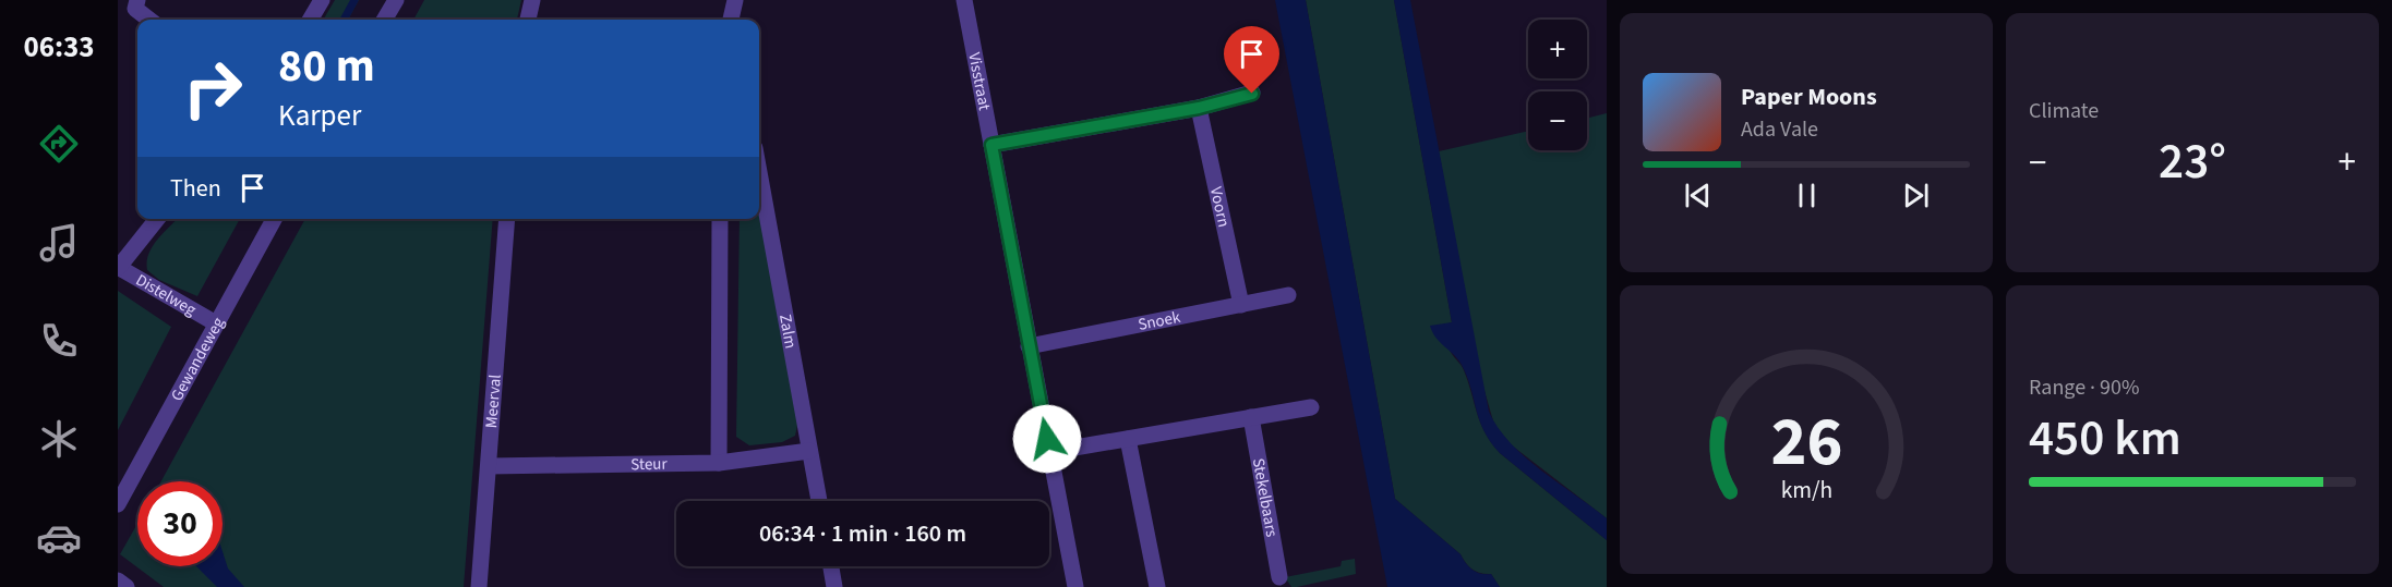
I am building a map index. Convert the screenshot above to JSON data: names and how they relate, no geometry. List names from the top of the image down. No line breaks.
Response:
{"streets":{"street":["Visstraat","Voorn","Distelweg","Snoek","Zalm","Gewandeweg","Meerval","Steur","Stekelbaars"]},"crossings":[["Visstraat","Snoek"],["Voorn","Snoek"],["Distelweg","Gewandeweg"],["Zalm","Steur"],["Meerval","Steur"]],"page":{"tabs":"06:33","tile":["Climate",["Range · 90%","450 km"]],"map_buttons":["+","−"],"turn":["80 m","Karper"],"song":["Paper Moons","Ada Vale"],"heat":["−","23°","+"],"then":"Then","limit":"30","trip":"06:34 · 1 min · 160 m","gauge":["26","km/h"]}}
